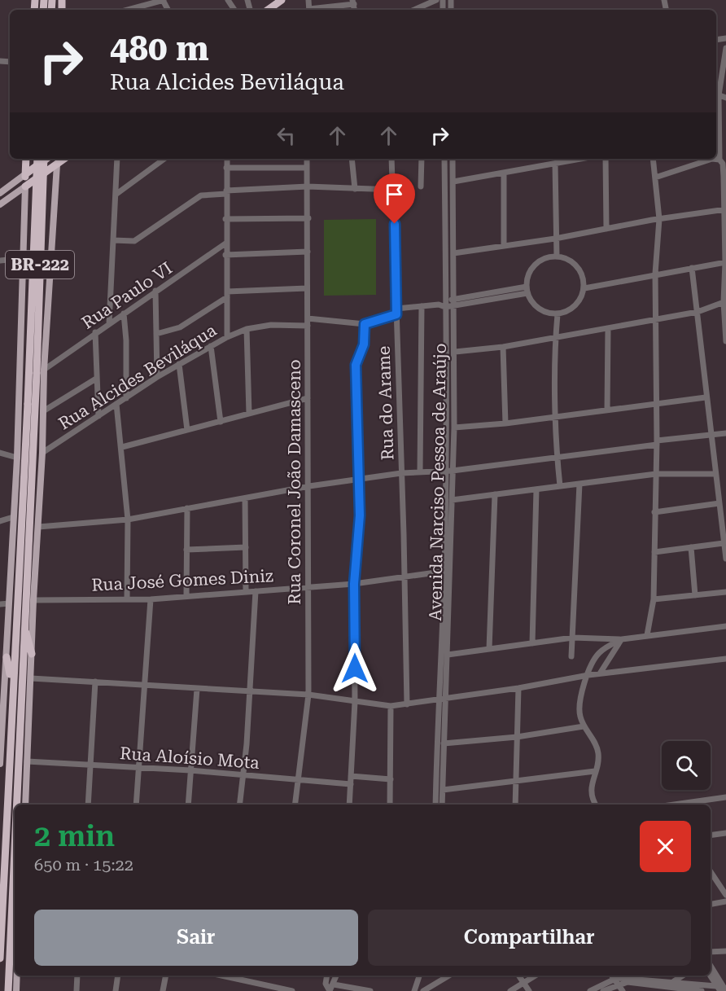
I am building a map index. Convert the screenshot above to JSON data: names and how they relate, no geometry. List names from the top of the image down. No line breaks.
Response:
{"streets":{"highway":["BR-222"],"street":["Rua Paulo VI","Rua Alcides Beviláqua","Rua do Arame","Rua Coronel João Damasceno","Avenida Narciso Pessoa de Araújo","Rua José Gomes Diniz","Rua Aloísio Mota"]},"crossings":[["BR-222","Rua Paulo VI"],["Rua Alcides Beviláqua","Rua Coronel João Damasceno"],["Rua do Arame","Rua José Gomes Diniz"],["Rua Coronel João Damasceno","Rua José Gomes Diniz"],["Rua Coronel João Damasceno","Rua Aloísio Mota"],["Avenida Narciso Pessoa de Araújo","Rua José Gomes Diniz"]],"page":{"turn":["480 m","Rua Alcides Beviláqua"],"heading":["2 min","650 m · 15:22"],"buttons":["Sair","Compartilhar"]}}
